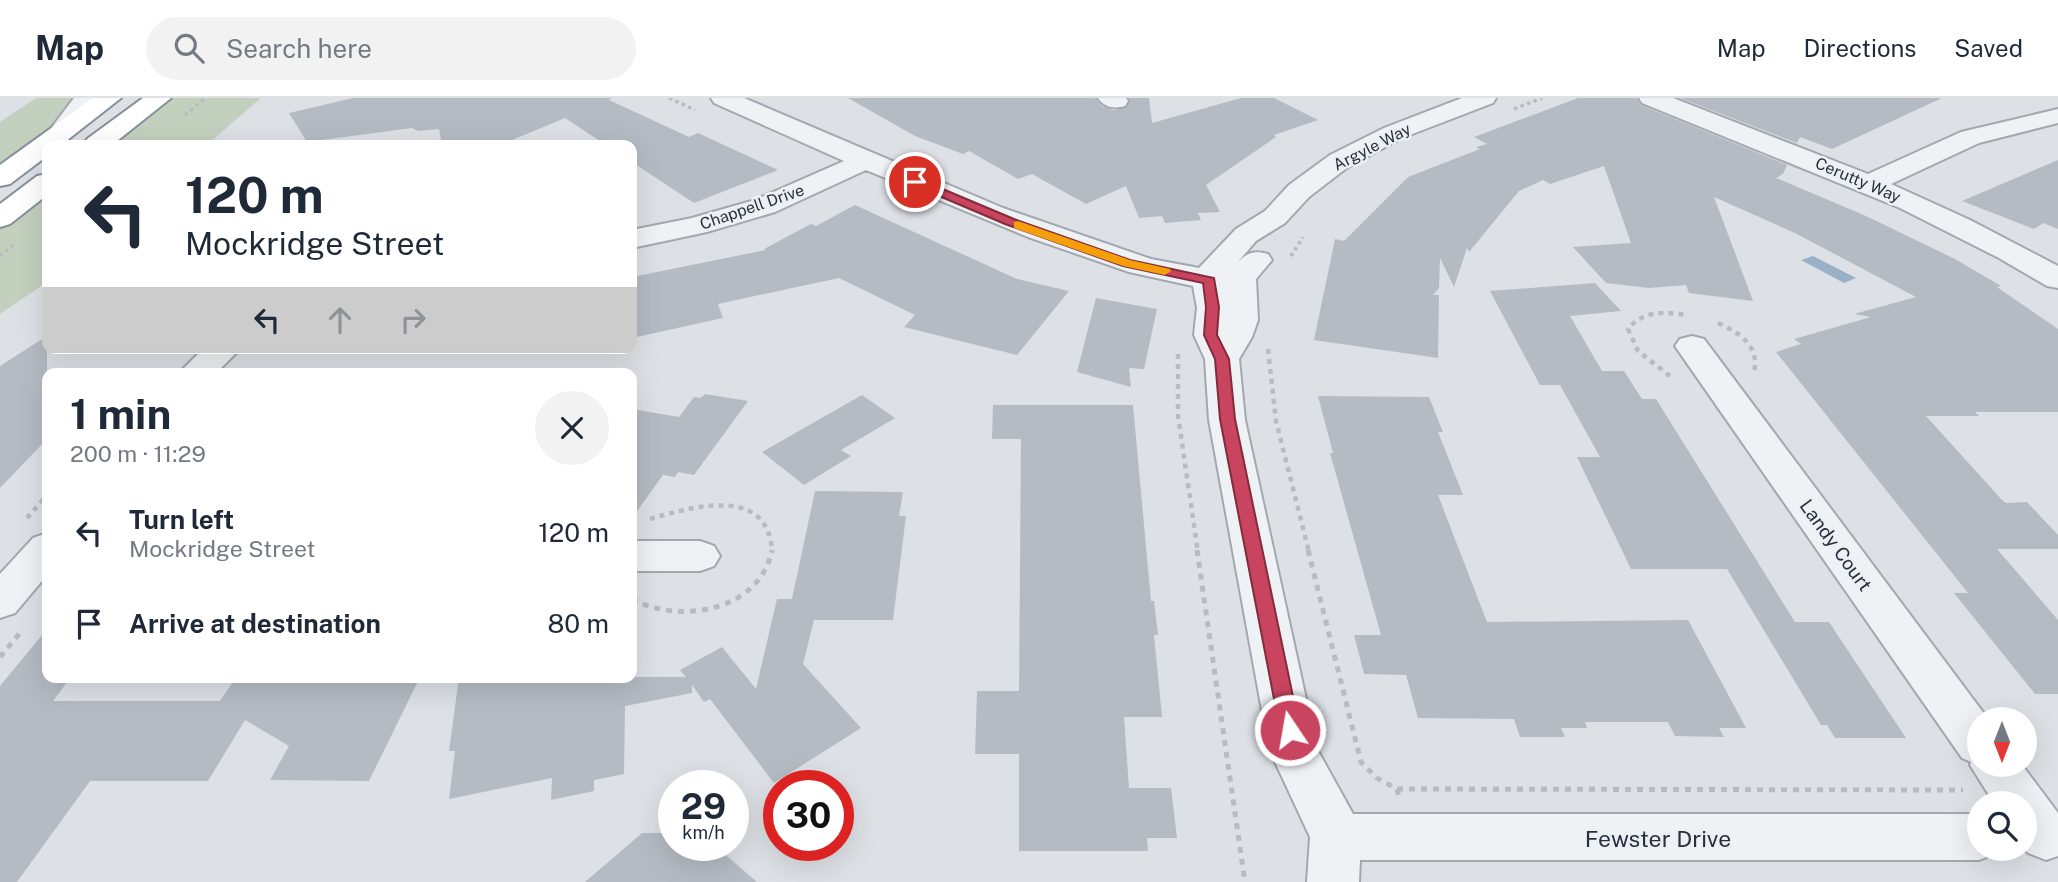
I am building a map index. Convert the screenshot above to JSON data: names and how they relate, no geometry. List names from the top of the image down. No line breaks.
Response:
{"streets":{"street":["Argyle Way","Cerutty Way","Chappell Drive","Landy Court","Fewster Drive"]},"north":"bottom","page":{"header":"Map","search":"Search here","nav":["Map","Directions","Saved"],"turn":["120 m","Mockridge Street"],"heading":["1 min","200 m · 11:29"],"list":[{"name":"Turn left","note":"Mockridge Street","value":"120 m"},{"name":"Arrive at destination","value":"80 m"}],"speed":"29 km/h","limit":"30"}}
